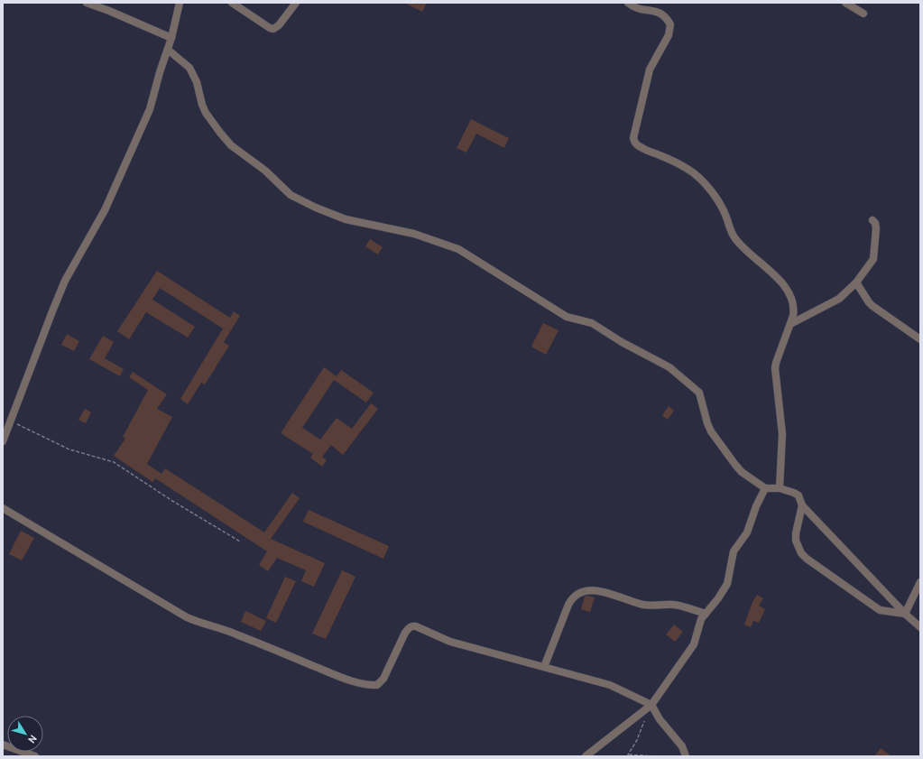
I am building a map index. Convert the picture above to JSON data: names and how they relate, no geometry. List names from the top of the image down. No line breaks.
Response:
{"north":"bottom right"}
